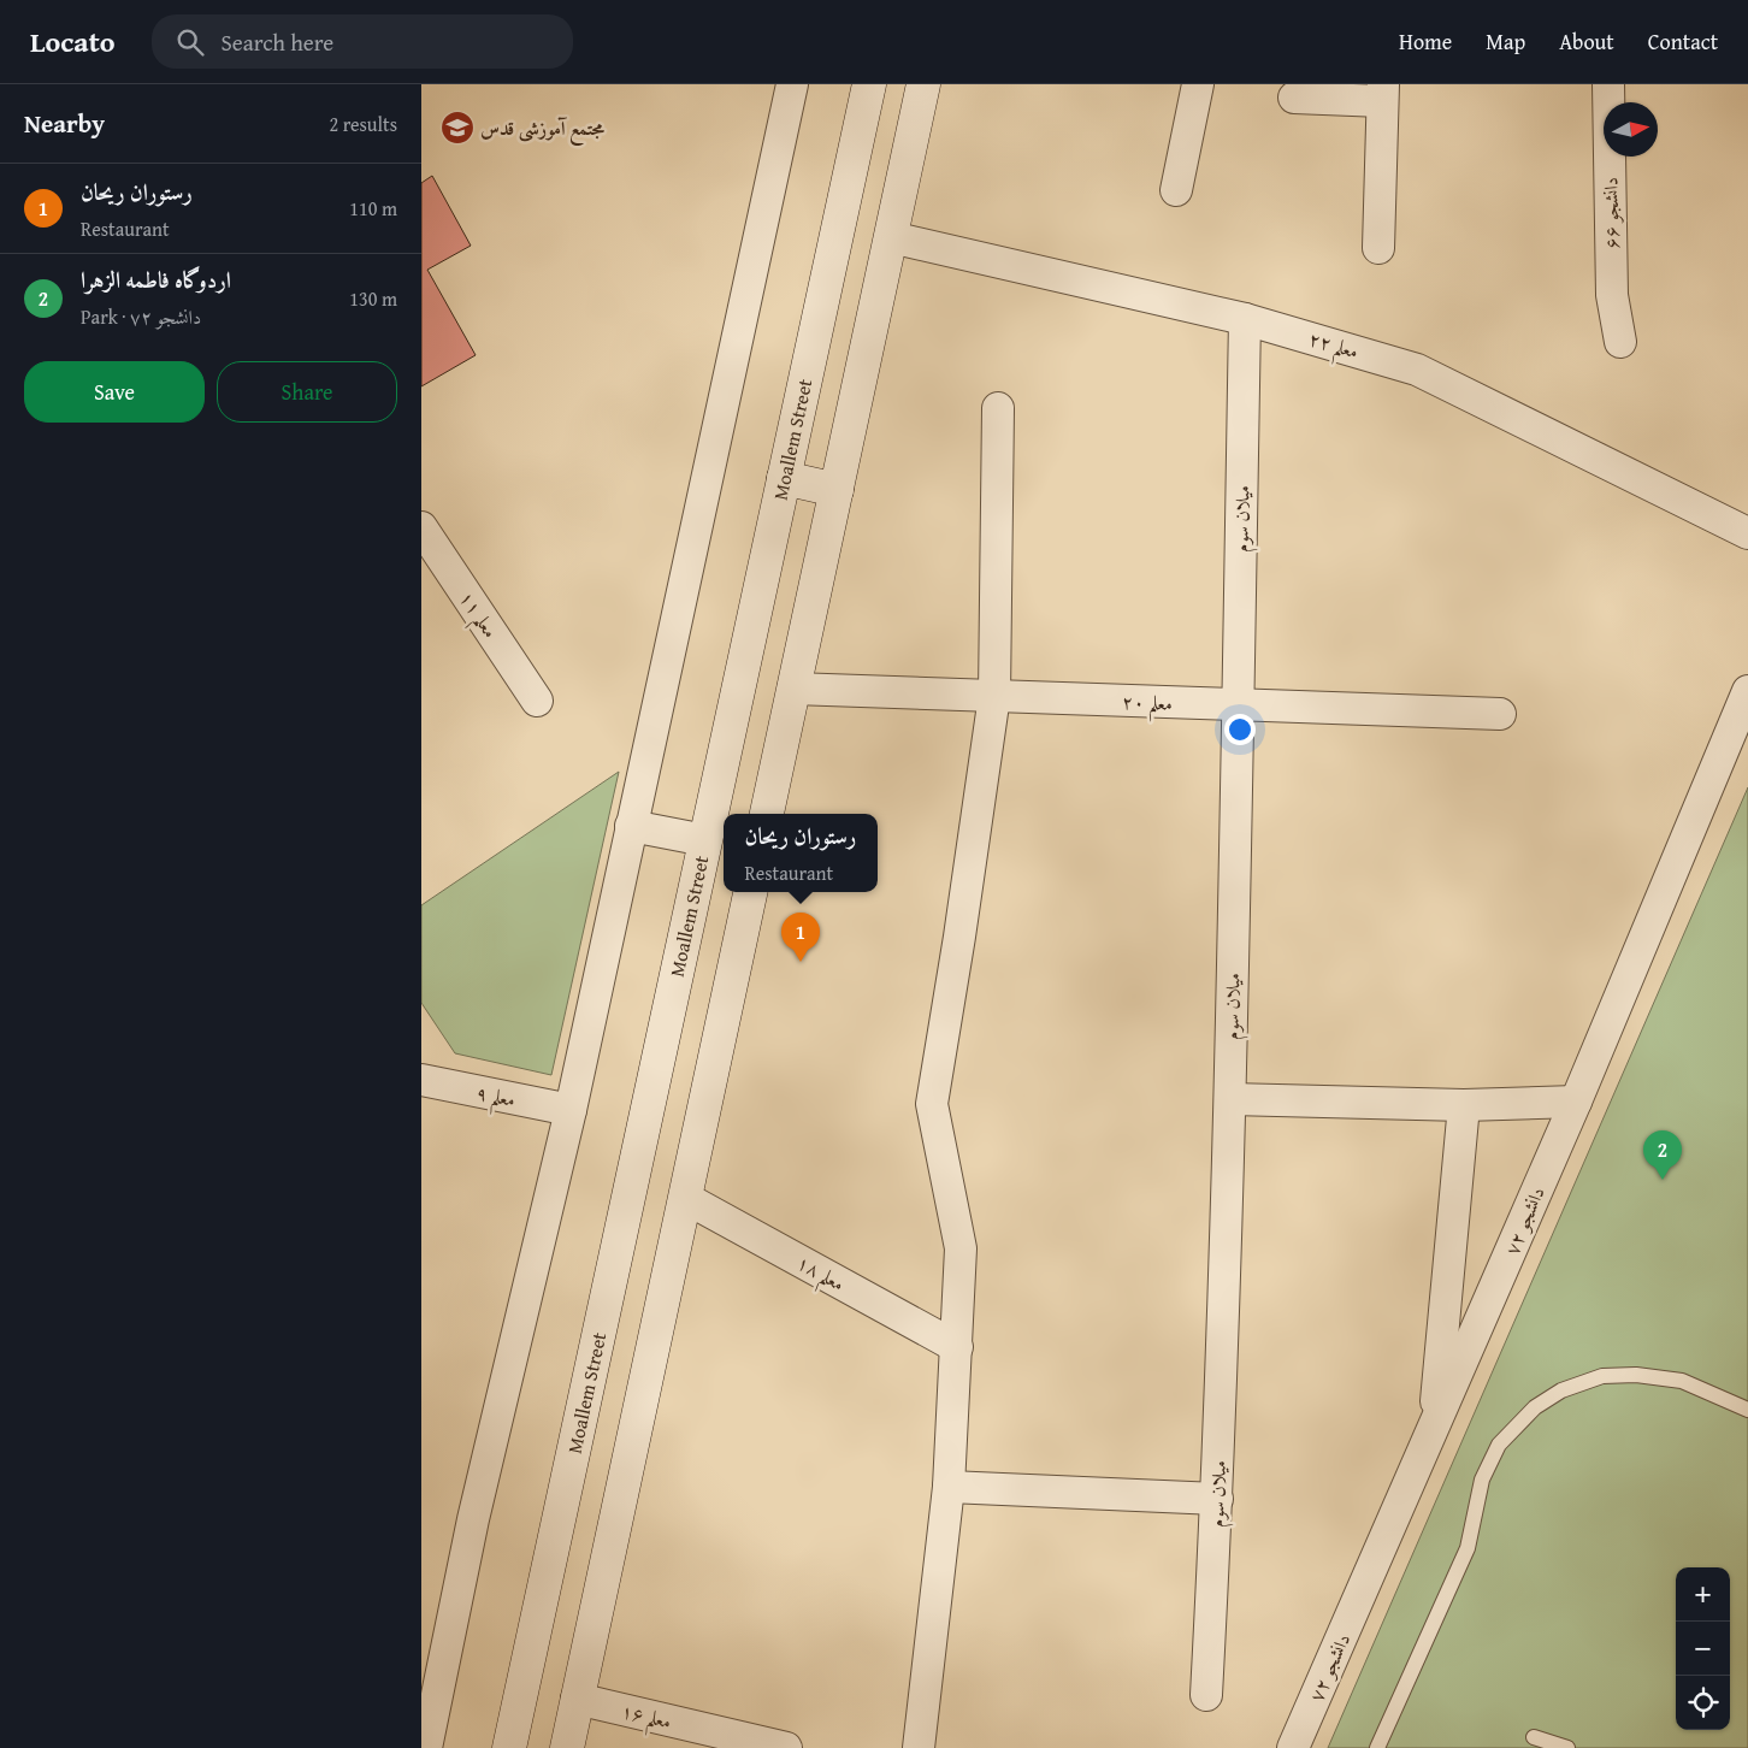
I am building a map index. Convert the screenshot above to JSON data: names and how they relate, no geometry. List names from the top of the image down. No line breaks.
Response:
{"streets":{"main road":["Moallem Street"],"street":["دانشجو ۶۶","معلم ۲۲","میلان سوم","معلم ۱۱","معلم ۲۰","معلم ۹","دانشجو ۷۲","معلم ۱۸","معلم ۱۶"]},"crossings":[["معلم ۲۲","میلان سوم"],["میلان سوم","معلم ۲۰"]],"places":{"school or university":["مجتمع آموزشی قدس"]},"north":"right","page":{"header":"Locato","search":"Search here","nav":["Home","Map","About","Contact"],"heading":["Nearby","2 results"],"list":[{"mark":"1","name":"رستوران ریحان","note":"Restaurant","value":"110 m"},{"mark":"2","name":"اردوگاه فاطمه الزهرا","note":"Park · دانشجو ۷۲","value":"130 m"}],"buttons":["Save","Share"],"popup":["رستوران ریحان","Restaurant"],"pins":["1","2"],"map_buttons":["+","−"]}}
